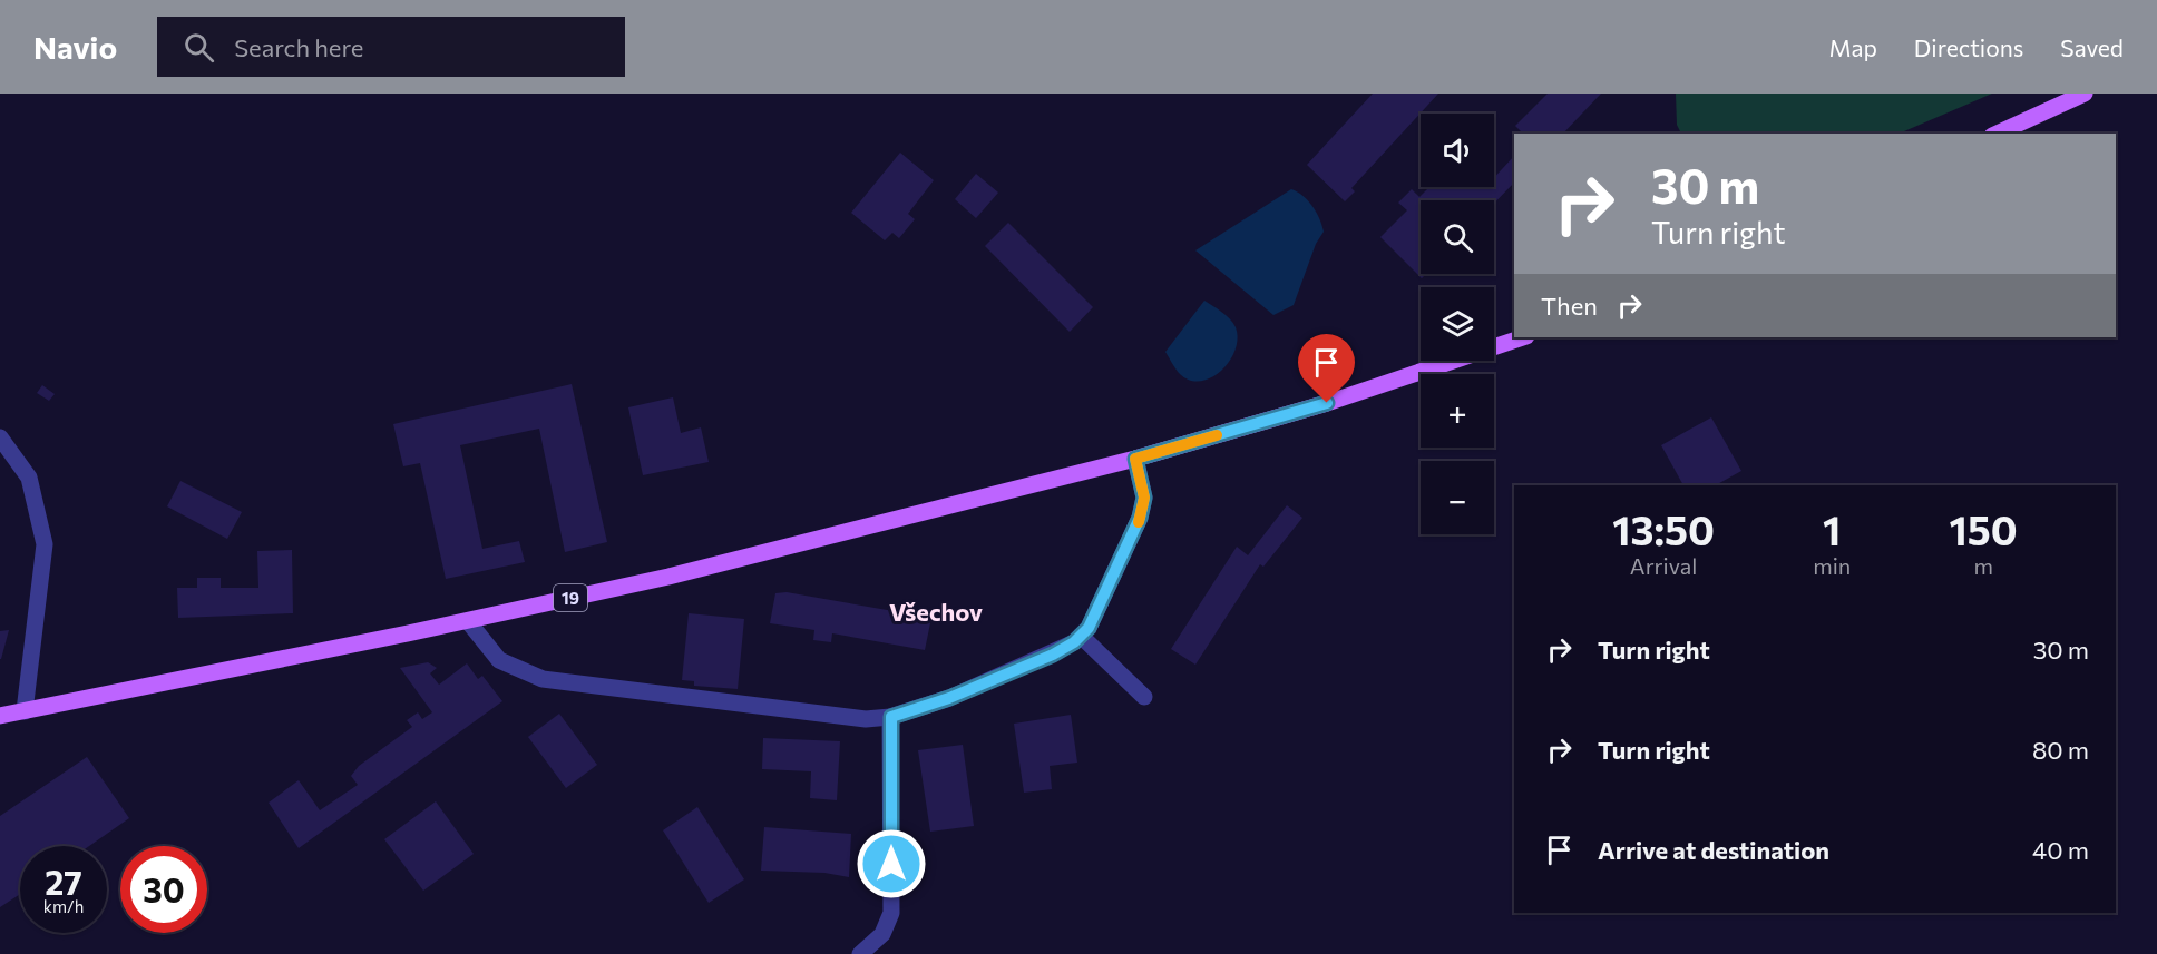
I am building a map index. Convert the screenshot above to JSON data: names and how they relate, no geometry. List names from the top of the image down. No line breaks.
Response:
{"streets":{"main road":["19"]},"districts":["Všechov"],"page":{"header":"Navio","search":"Search here","nav":["Map","Directions","Saved"],"map_buttons":["+","−"],"turn":["30 m","Turn right"],"then":"Then","eta":["13:50","Arrival","1","min","150","m"],"list":[{"name":"Turn right","value":"30 m"},{"name":"Turn right","value":"80 m"},{"name":"Arrive at destination","value":"40 m"}],"speed":"27 km/h","limit":"30"}}
